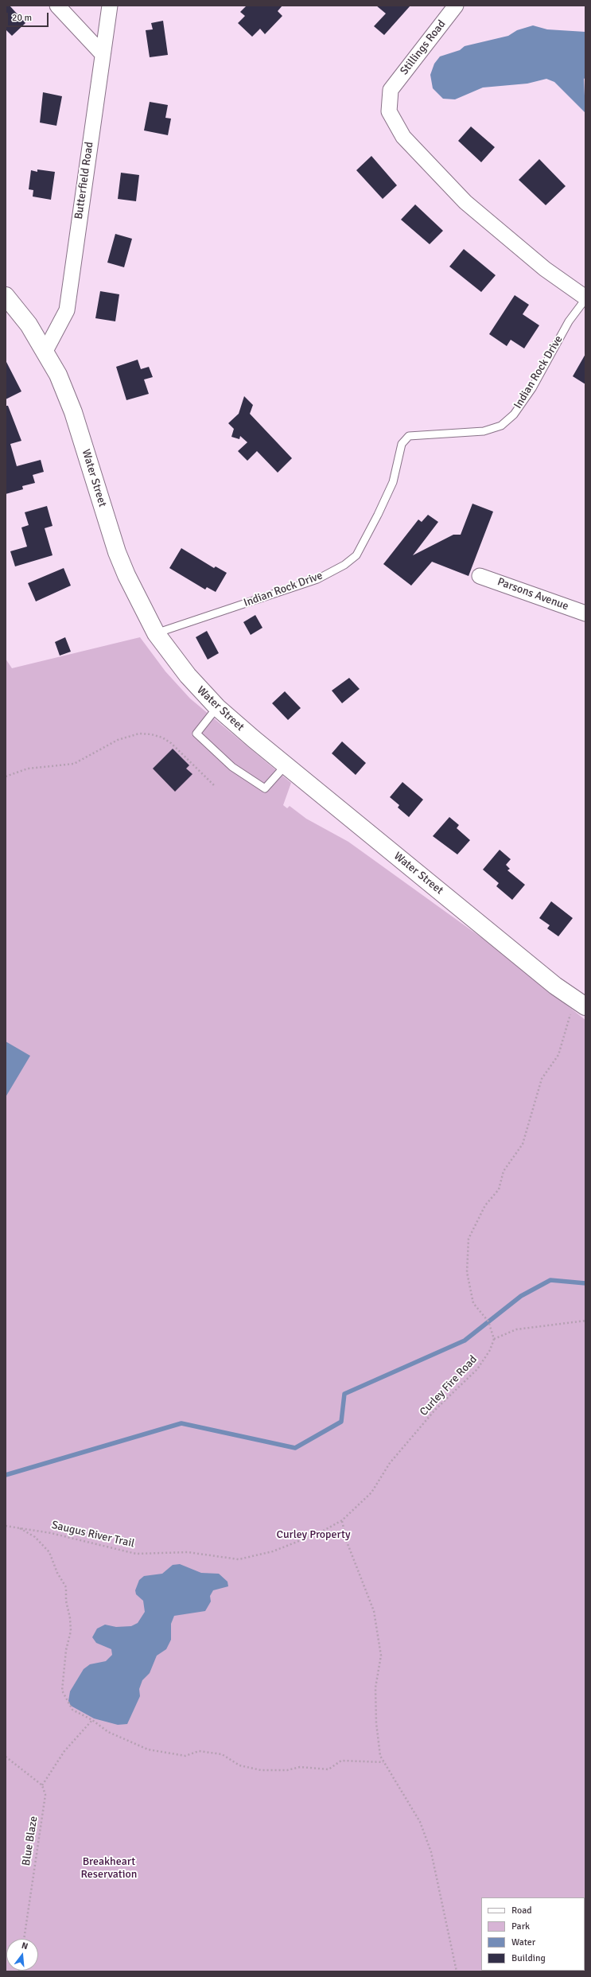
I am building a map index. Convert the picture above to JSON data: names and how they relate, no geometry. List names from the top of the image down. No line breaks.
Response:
{"streets":{"main road":["Water Street"],"street":["Stillings Road","Butterfield Road","Indian Rock Drive","Parsons Avenue"],"path":["Curley Fire Road","Saugus River Trail","Blue Blaze"]},"crossings":[["Stillings Road","Indian Rock Drive"],["Butterfield Road","Water Street"],["Indian Rock Drive","Water Street"],["Curley Fire Road","Saugus River Trail"]],"parks":["Curley Property","Breakheart Reservation"],"legend":["Road","Park","Water","Building"],"scale_bar":"20 m","north":"top"}
